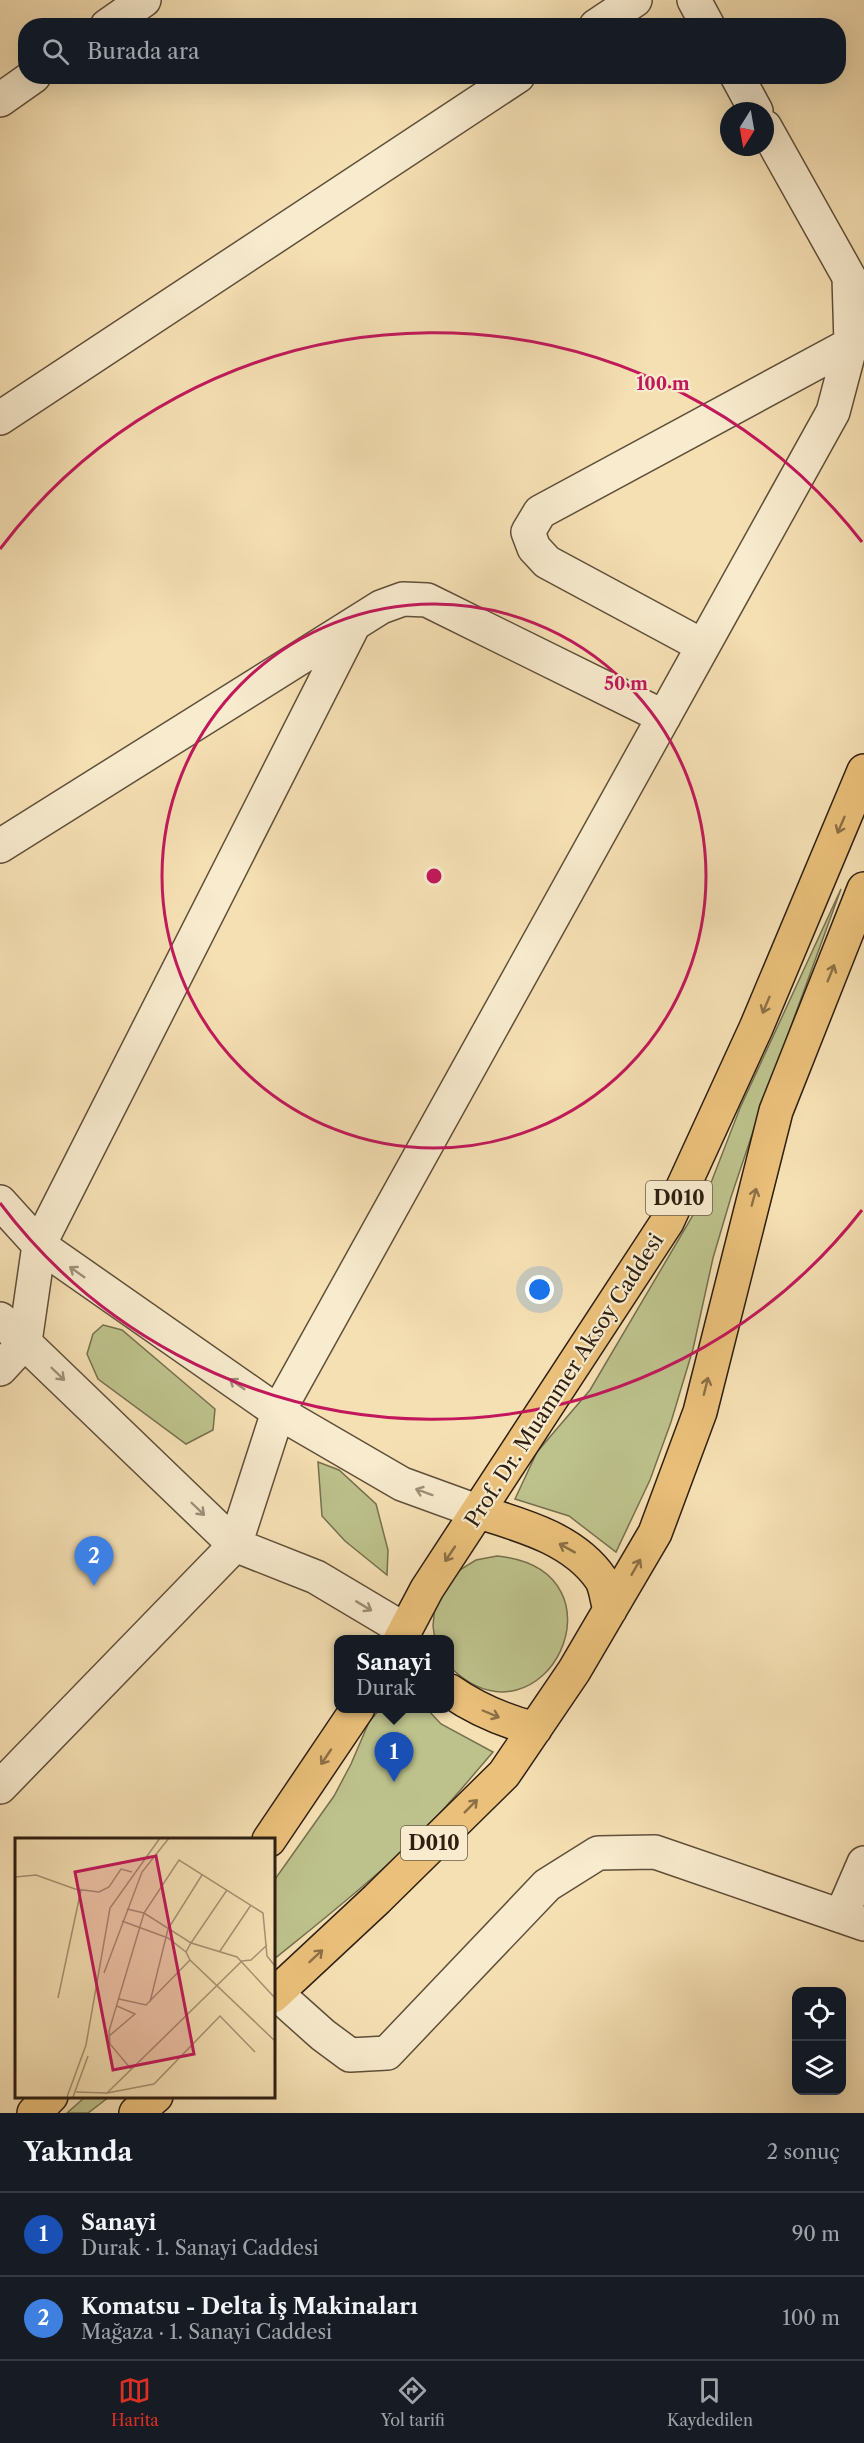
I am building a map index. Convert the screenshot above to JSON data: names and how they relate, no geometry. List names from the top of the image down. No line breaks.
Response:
{"streets":{"highway":["D010","Prof. Dr. Muammer Aksoy Caddesi"]},"north":"bottom","page":{"search":"Burada ara","pins":["2","1"],"popup":["Sanayi","Durak"],"heading":["Yakında","2 sonuç"],"list":[{"mark":"1","name":"Sanayi","note":"Durak · 1. Sanayi Caddesi","value":"90 m"},{"mark":"2","name":"Komatsu - Delta İş Makinaları","note":"Mağaza · 1. Sanayi Caddesi","value":"100 m"}],"nav":["Harita","Yol tarifi","Kaydedilen"]},"rings":["100 m","50 m"]}
